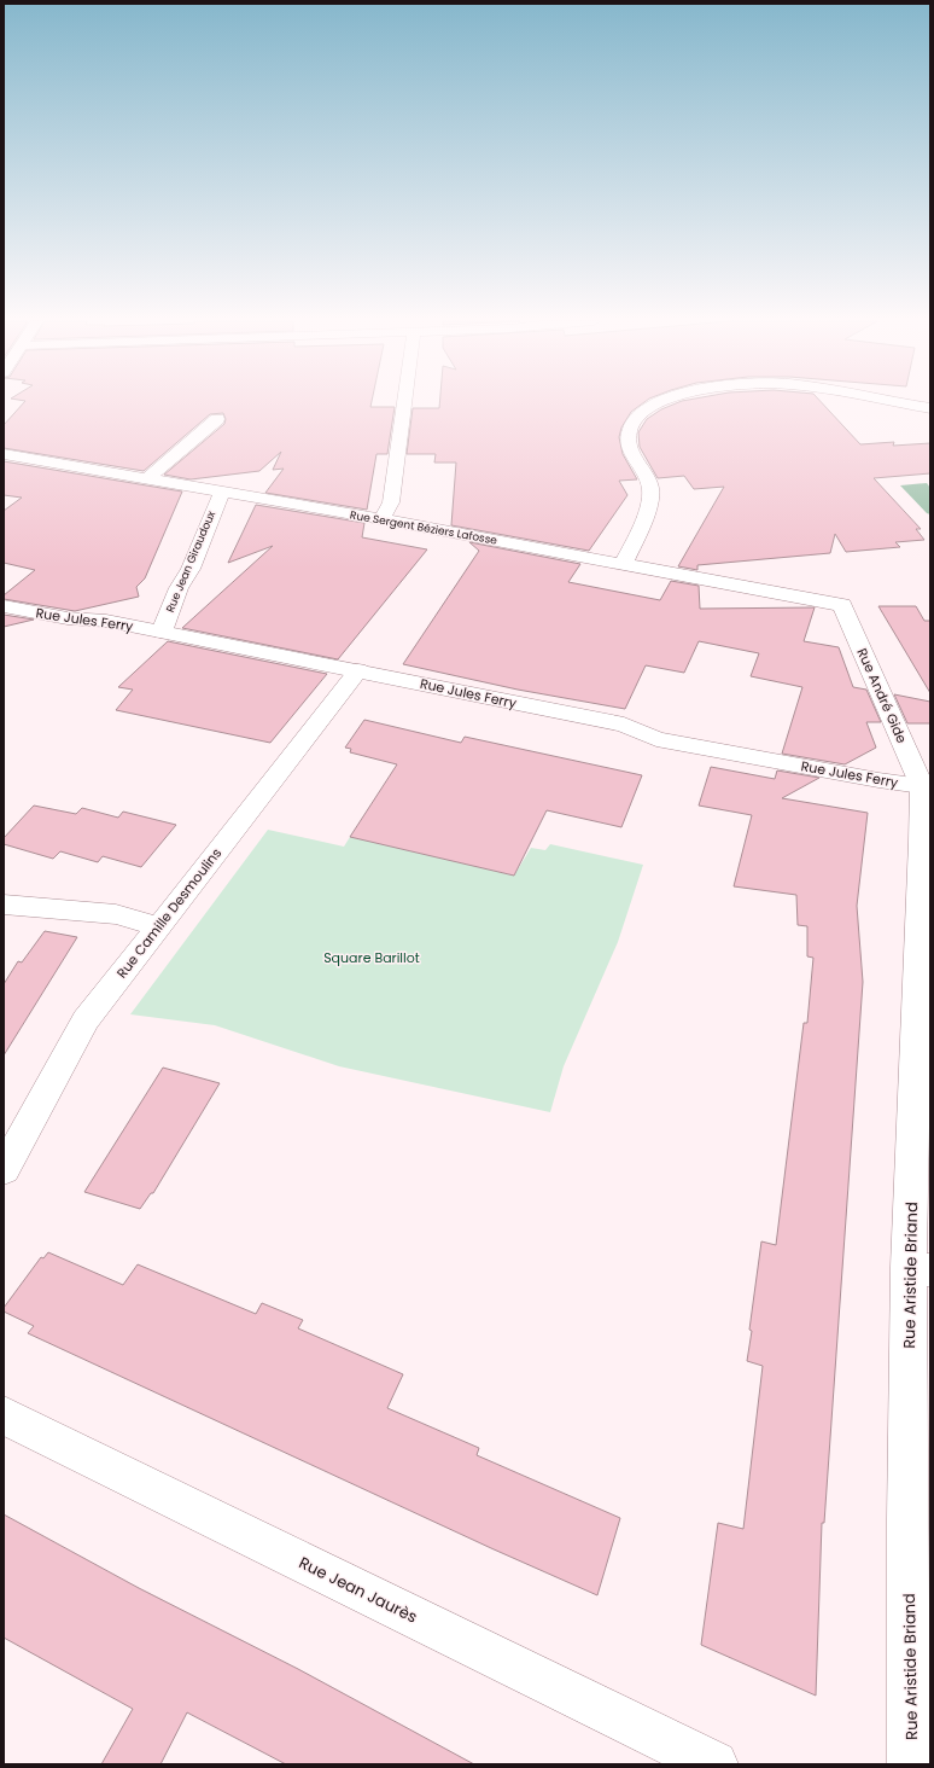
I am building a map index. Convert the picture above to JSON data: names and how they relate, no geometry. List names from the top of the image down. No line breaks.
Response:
{"streets":{"street":["Rue Sergent Béziers Lafosse","Rue Jean Giraudoux","Rue Jules Ferry","Rue André Gide","Rue Camille Desmoulins","Rue Aristide Briand","Rue Jean Jaurès"]},"crossings":[["Rue Sergent Béziers Lafosse","Rue Jean Giraudoux"],["Rue Sergent Béziers Lafosse","Rue André Gide"],["Rue Jean Giraudoux","Rue Jules Ferry"],["Rue Jules Ferry","Rue André Gide"],["Rue Jules Ferry","Rue Camille Desmoulins"],["Rue Jules Ferry","Rue Aristide Briand"],["Rue André Gide","Rue Aristide Briand"]],"parks":["Square Barillot"]}
